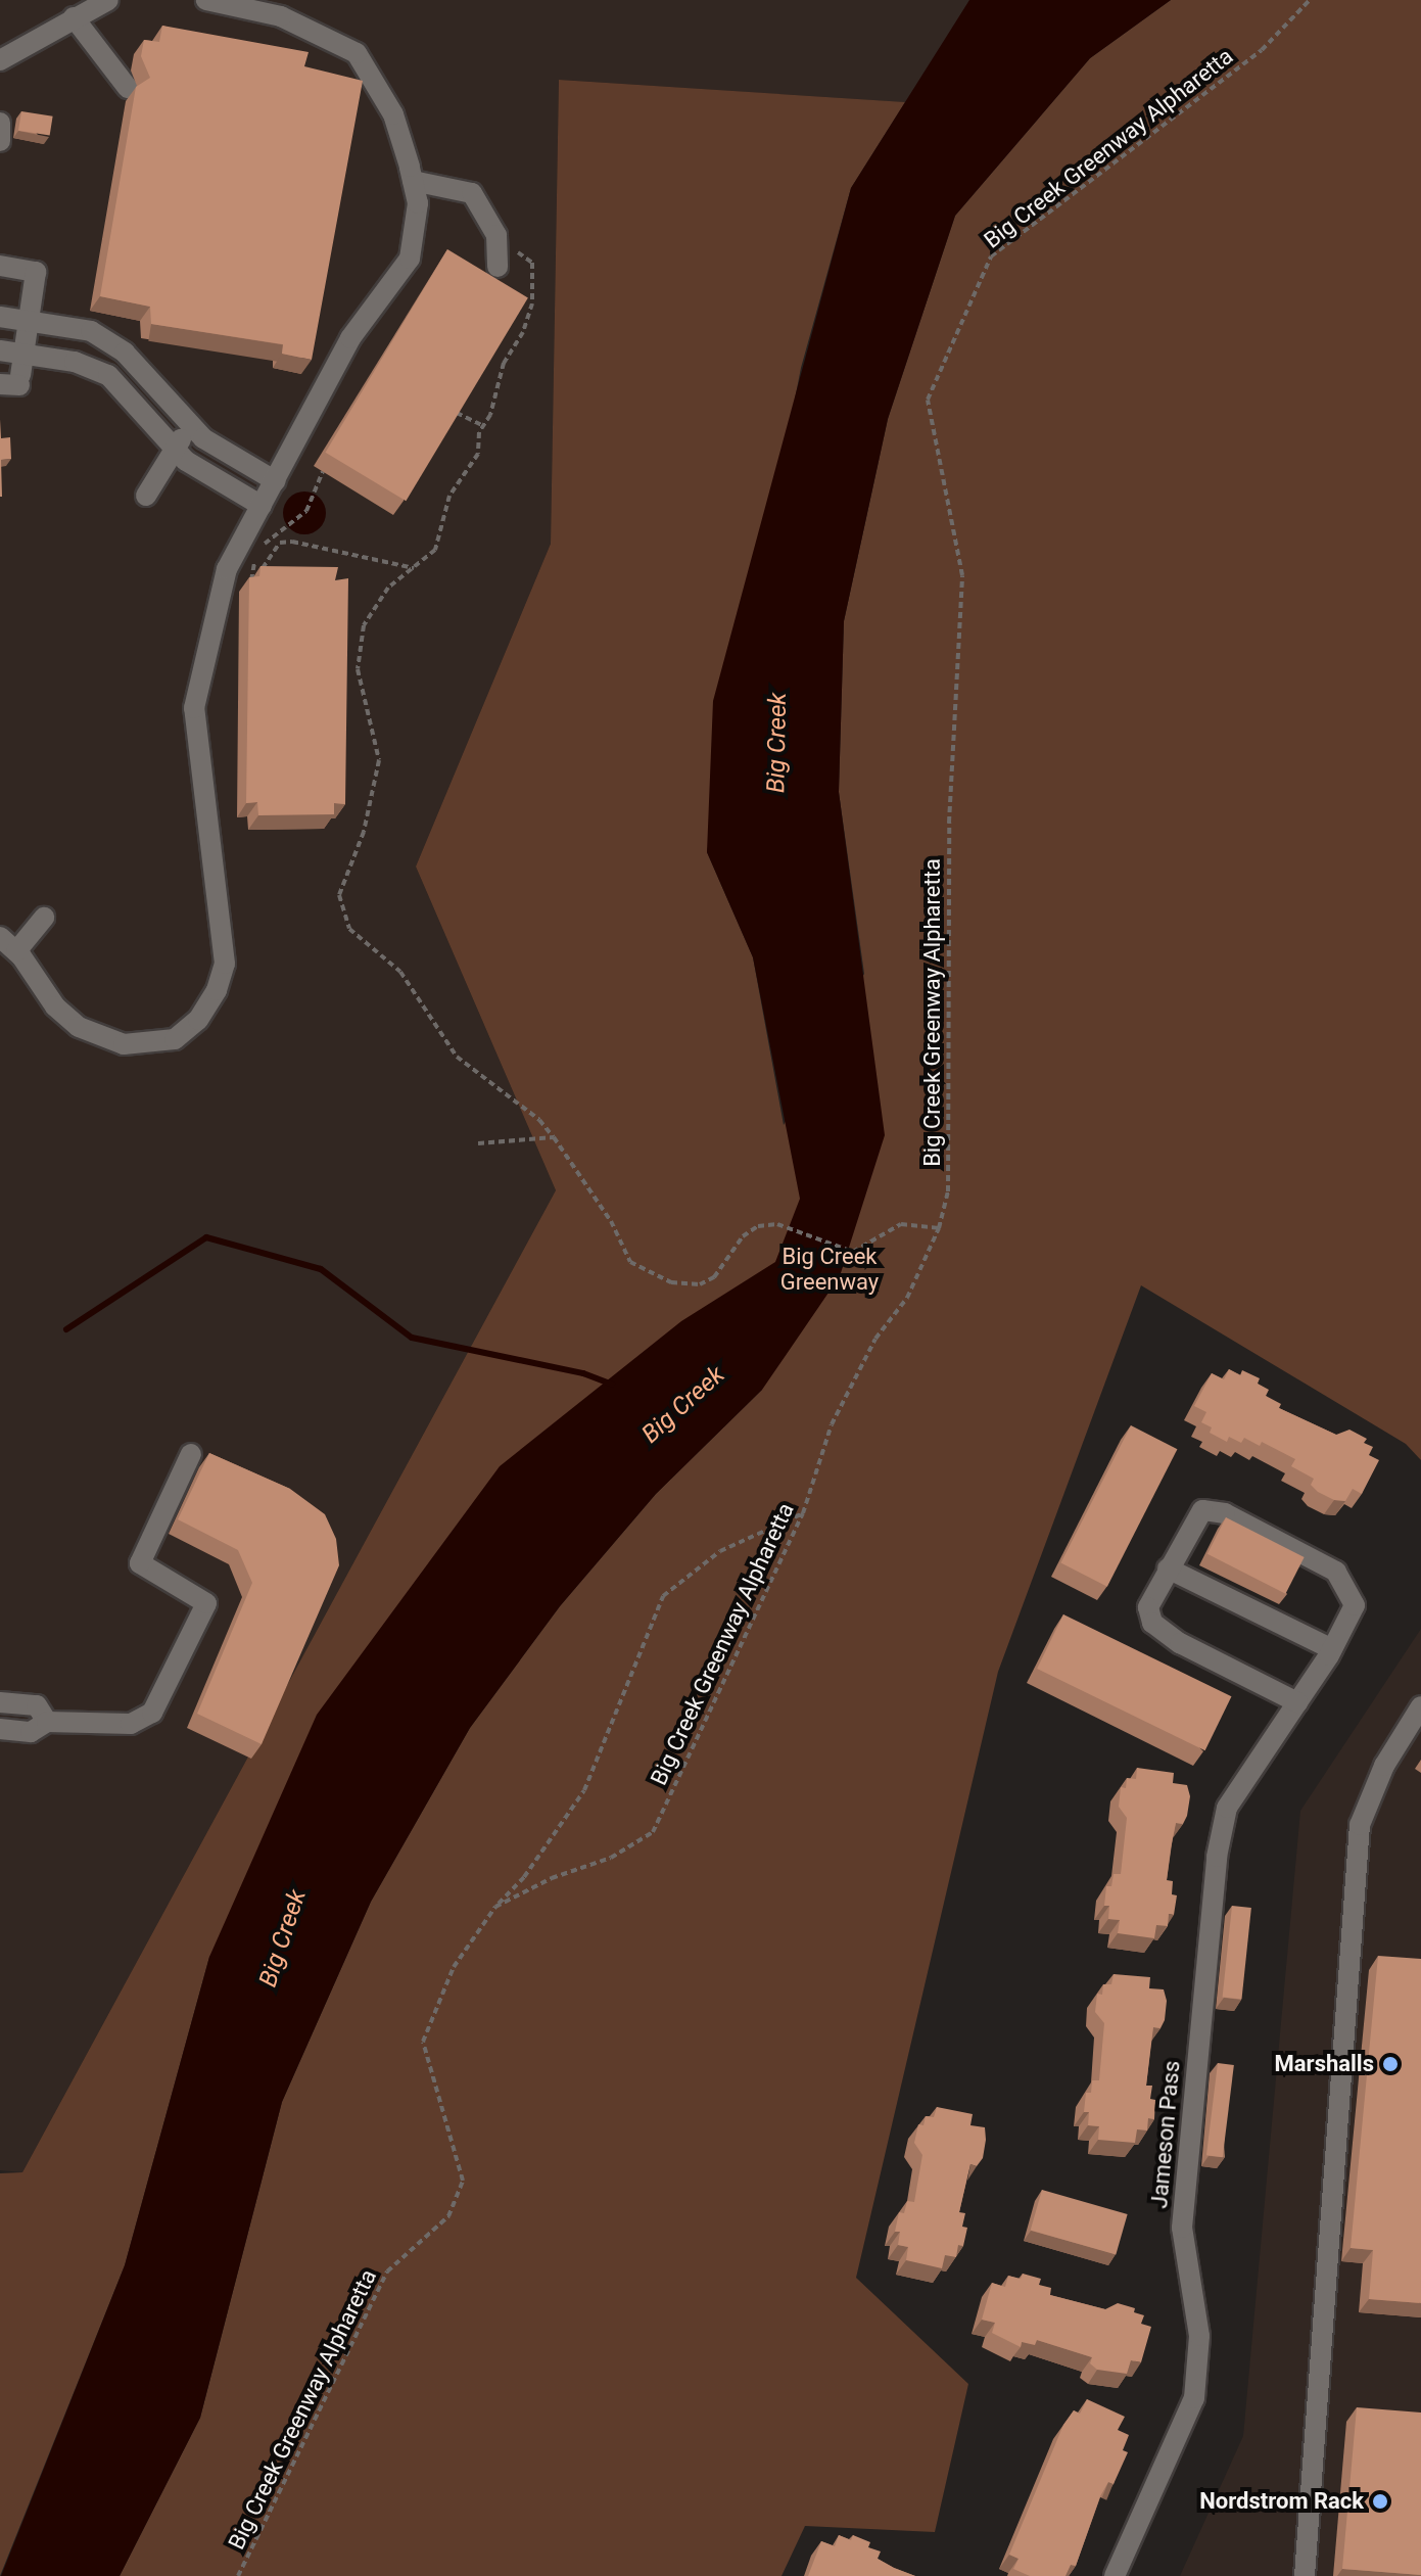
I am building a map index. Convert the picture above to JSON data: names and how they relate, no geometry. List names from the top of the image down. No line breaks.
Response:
{"streets":{"street":["Jameson Pass"],"path":["Big Creek Greenway Alpharetta"]},"water":["Big Creek"],"parks":["Big Creek Greenway"],"places":["Marshalls","Nordstrom Rack"]}
